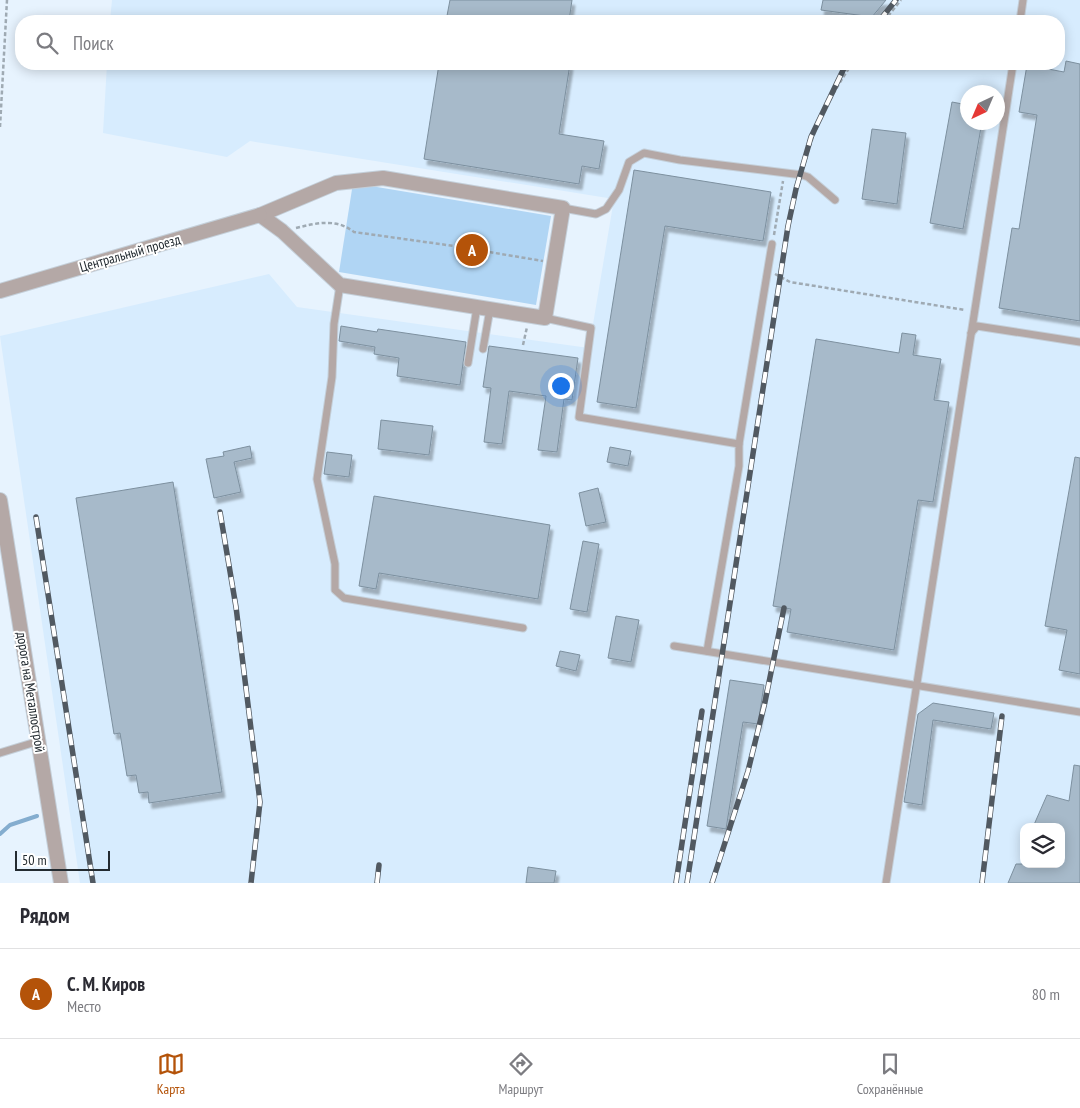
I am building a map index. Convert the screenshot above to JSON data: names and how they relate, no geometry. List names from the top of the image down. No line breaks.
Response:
{"streets":{"street":["Центральный проезд","дорога на Металлострой"]},"scale_bar":"50 m","north":"bottom left","page":{"search":"Поиск","pins":"A","scale":"50 m","heading":"Рядом","list":[{"mark":"A","name":"С. М. Киров","note":"Место","value":"80 m"}],"nav":["Карта","Маршрут","Сохранённые"]}}
